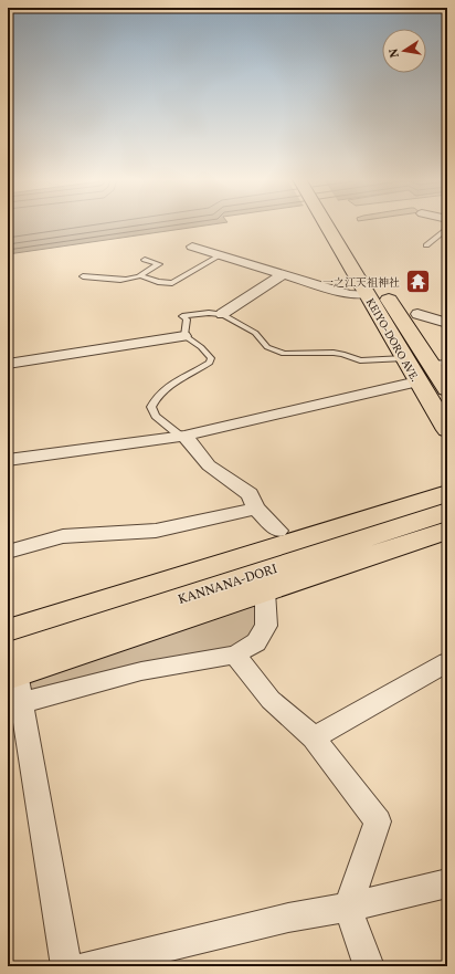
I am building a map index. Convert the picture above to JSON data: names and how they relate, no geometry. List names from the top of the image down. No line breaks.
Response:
{"streets":{"main road":["KEIYO-DORO AVE.","KANNANA-DORI"]},"places":{"temple":["一之江天祖神社"]},"north":"left"}
